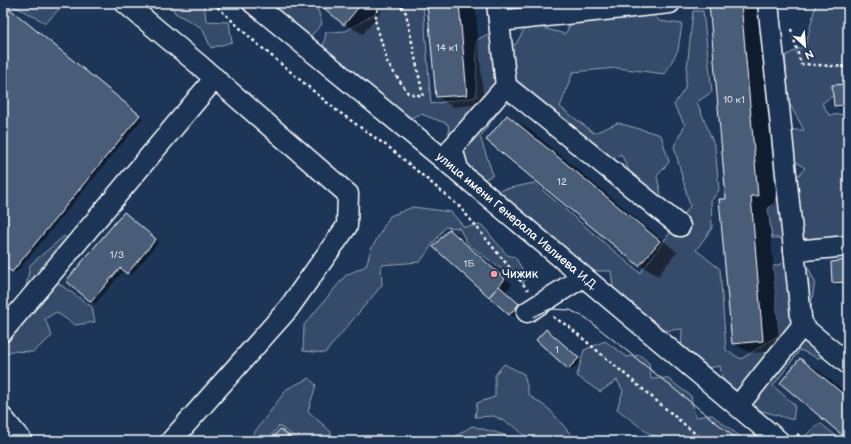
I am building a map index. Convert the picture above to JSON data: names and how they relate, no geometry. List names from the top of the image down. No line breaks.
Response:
{"streets":{"street":["улица имени Генерала Ивлиева И.Д."]},"places":["Чижик"],"house_numbers":["14 к1","10 к1","12","1/3","1Б","1"],"north":"bottom right"}
